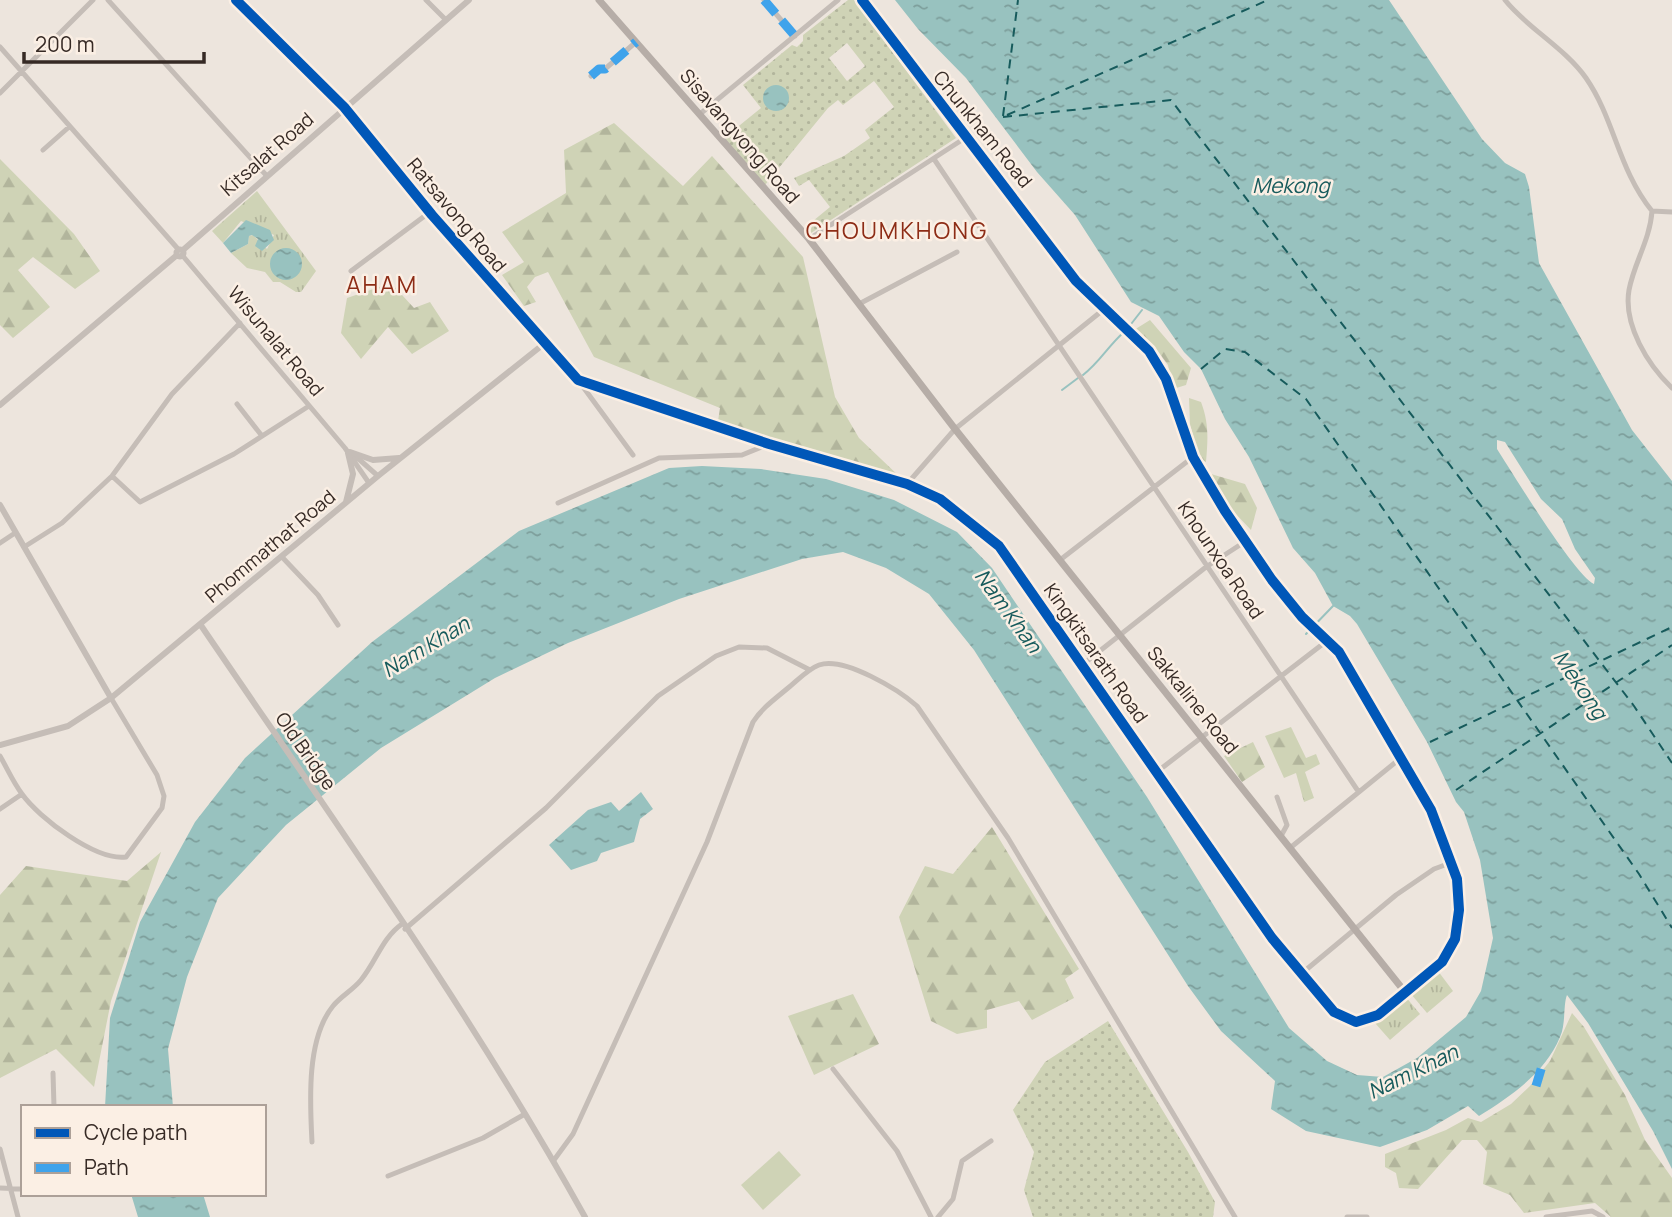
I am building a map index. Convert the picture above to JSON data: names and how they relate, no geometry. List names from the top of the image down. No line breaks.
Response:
{"streets":{"main road":["Sisavangvong Road","Sakkaline Road"],"street":["Chunkham Road","Kitsalat Road","Ratsavong Road","Wisunalat Road","Phommathat Road","Khounxoa Road","Kingkitsarath Road","Old Bridge"]},"crossings":[["Chunkham Road","Kingkitsarath Road"],["Sisavangvong Road","Sakkaline Road"],["Kitsalat Road","Ratsavong Road"],["Kitsalat Road","Wisunalat Road"],["Ratsavong Road","Phommathat Road"],["Ratsavong Road","Kingkitsarath Road"],["Wisunalat Road","Phommathat Road"],["Phommathat Road","Old Bridge"],["Kingkitsarath Road","Sakkaline Road"]],"districts":["CHOUMKHONG","AHAM"],"water":["Mekong","Nam Khan"],"legend":["Cycle path","Path"],"scale_bar":"200 m"}
